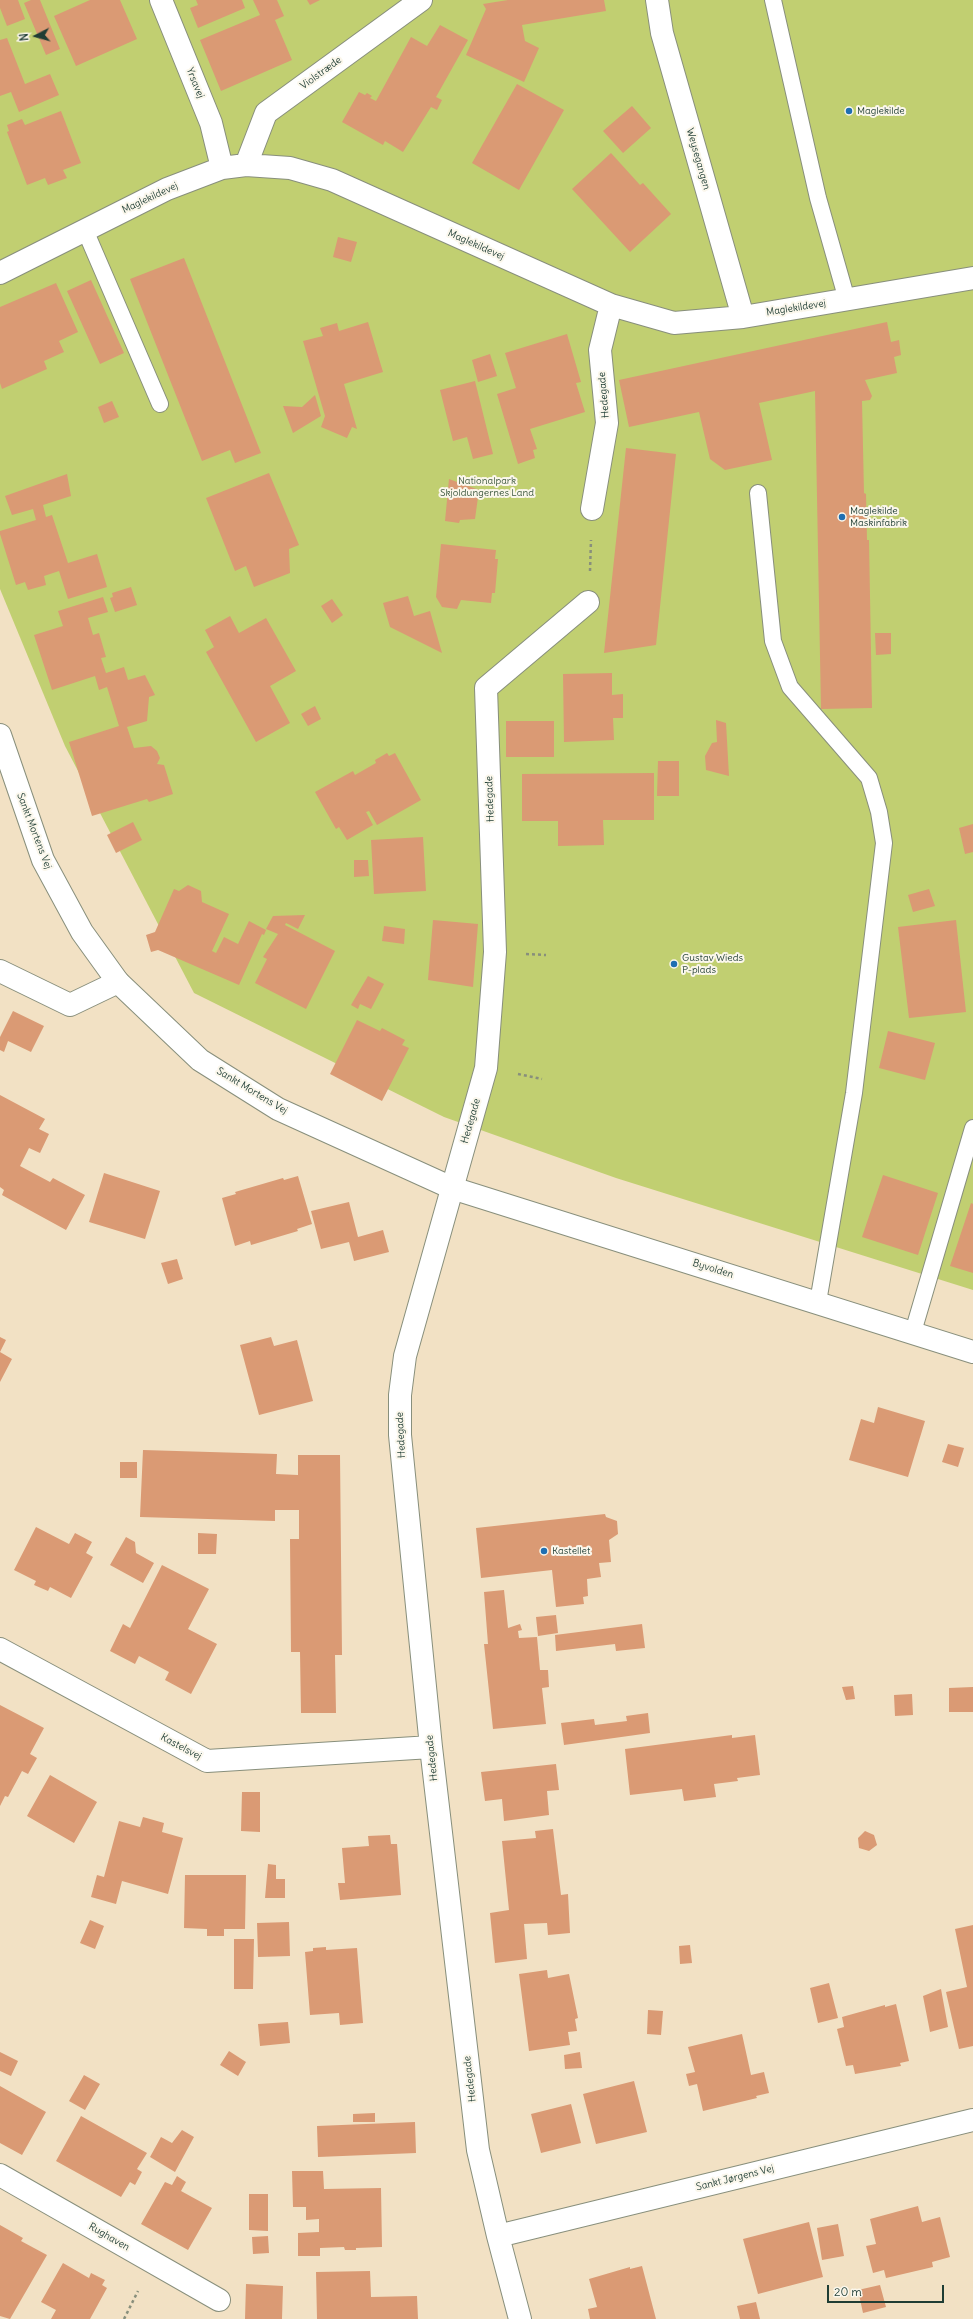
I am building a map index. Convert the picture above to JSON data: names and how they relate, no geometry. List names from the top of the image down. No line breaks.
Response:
{"streets":{"street":["Violstræde","Yrsavej","Weysegangen","Maglekildevej","Hedegade","Sankt Mortens Vej","Byvolden","Kastelsvej","Sankt Jørgens Vej","Rughaven"]},"crossings":[["Violstræde","Maglekildevej"],["Yrsavej","Maglekildevej"],["Weysegangen","Maglekildevej"],["Maglekildevej","Hedegade"],["Hedegade","Sankt Mortens Vej"],["Hedegade","Byvolden"],["Hedegade","Kastelsvej"],["Hedegade","Sankt Jørgens Vej"],["Sankt Mortens Vej","Byvolden"]],"parks":["Nationalpark Skjoldungernes Land"],"places":["Maglekilde","Maglekilde Maskinfabrik","Gustav Wieds P-plads","Kastellet"],"scale_bar":"20 m","north":"left"}
